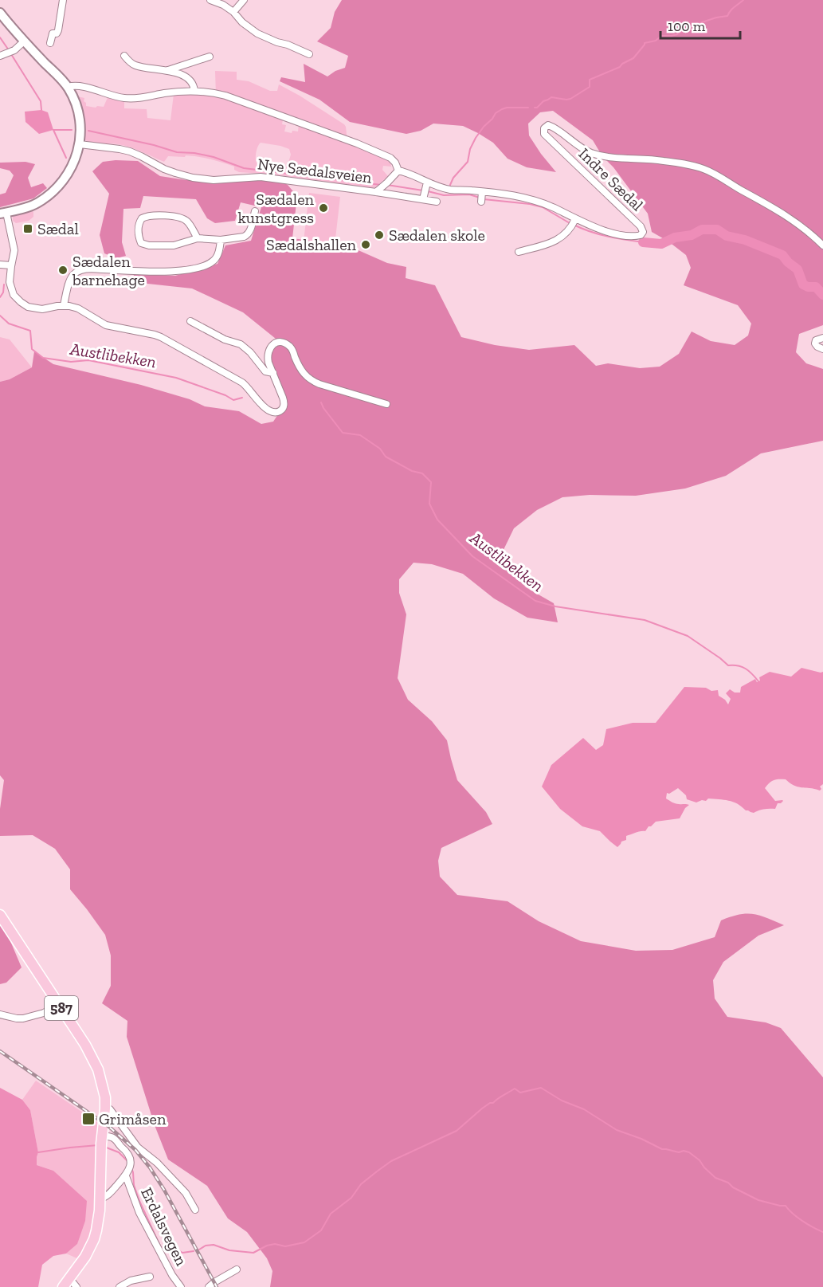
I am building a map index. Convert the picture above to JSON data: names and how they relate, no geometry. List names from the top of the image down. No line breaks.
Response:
{"streets":{"main road":["587"],"street":["Nye Sædalsveien","Indre Sædal","Erdalsvegen"]},"crossings":[["Nye Sædalsveien","Indre Sædal"],["587","Erdalsvegen"]],"water":["Austlibekken"],"places":{"other":["Sædalen kunstgress","Sædalen skole","Sædalshallen","Sædalen barnehage"],"transit":["Sædal","Grimåsen"]},"scale_bar":"100 m"}
